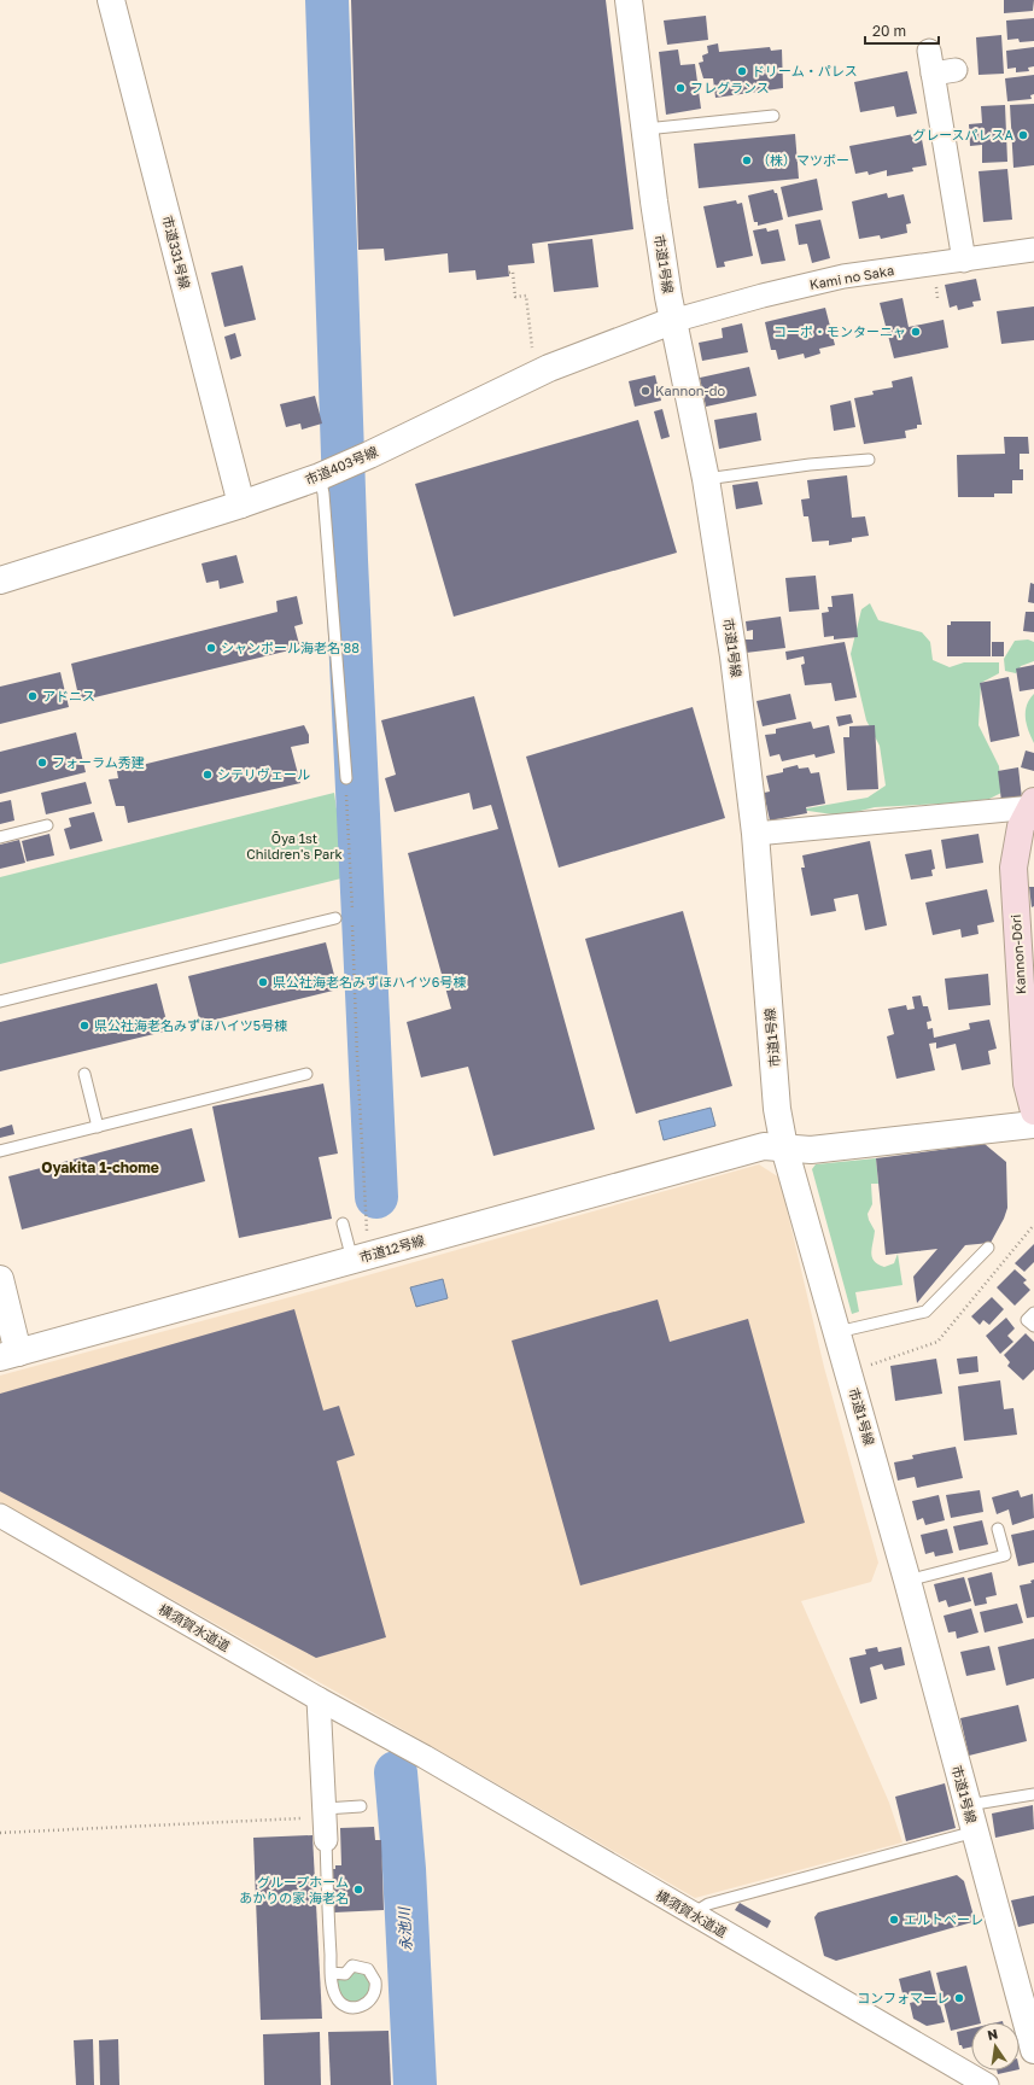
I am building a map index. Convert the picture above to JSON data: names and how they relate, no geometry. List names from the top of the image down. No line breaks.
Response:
{"streets":{"main road":["Kannon-Dōri"],"street":["市道331号線","市道1号線","Kami no Saka","市道403号線","市道12号線","横須賀水道道"]},"crossings":[["市道331号線","市道403号線"],["市道1号線","Kami no Saka"],["市道1号線","市道403号線"],["市道1号線","市道12号線"],["Kami no Saka","市道403号線"]],"districts":["Oyakita 1-chome"],"water":["永池川"],"parks":["Ōya 1st Children's Park"],"places":["ドリーム・パレス","フレグランス","グレースパレスA","（株）マツボー","コーポ・モンターニャ","Kannon-do","シャンポール海老名'88","アドニス","フォーラム秀建","シテリヴェール","県公社海老名みずほハイツ6号棟","県公社海老名みずほハイツ5号棟","グループホーム あかりの家 海老名","エルトベーレ","コンフォマーレ"],"scale_bar":"20 m","north":"top"}
